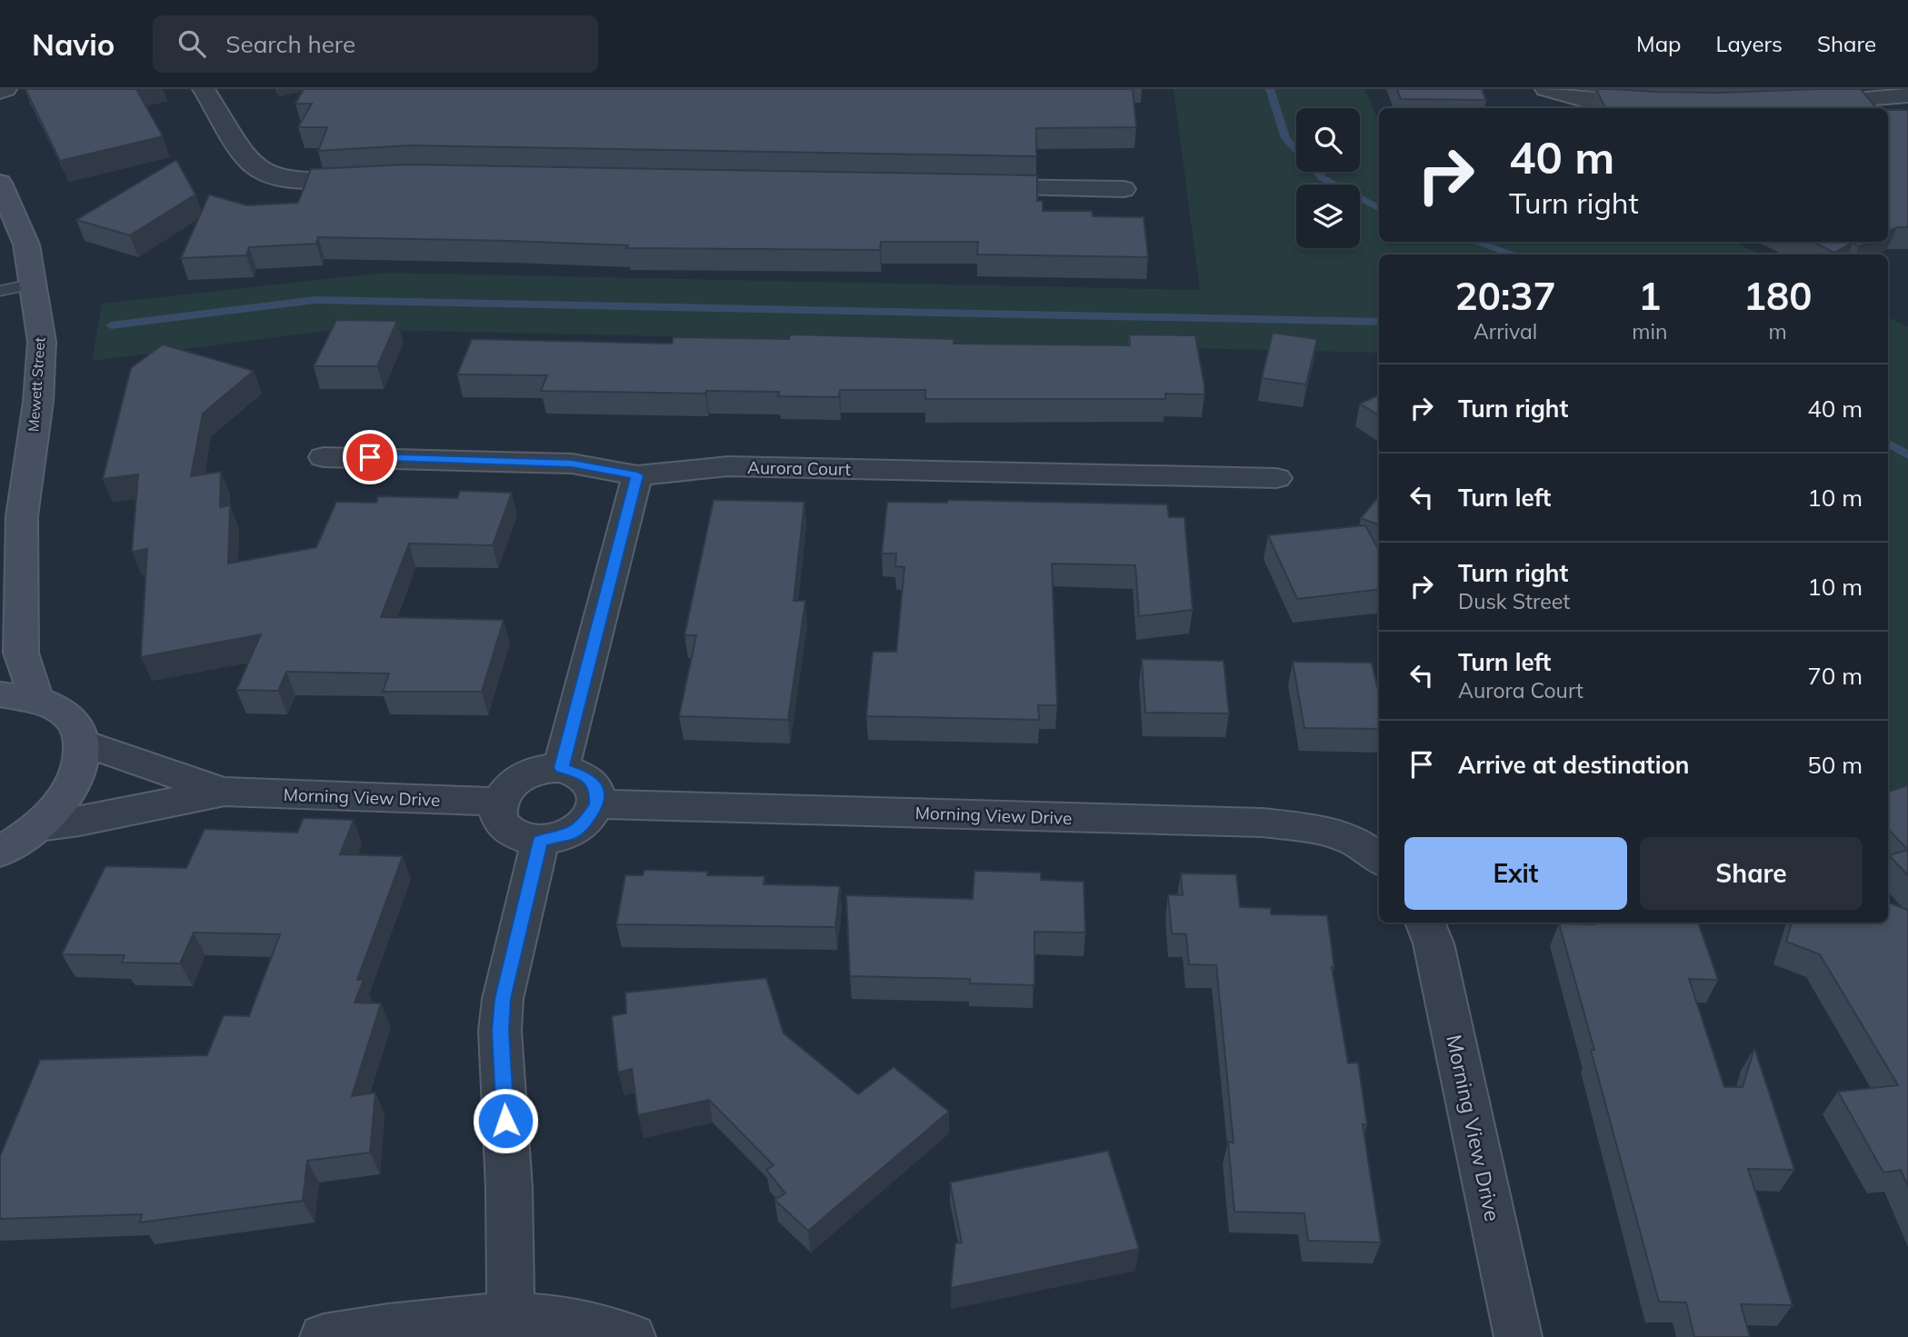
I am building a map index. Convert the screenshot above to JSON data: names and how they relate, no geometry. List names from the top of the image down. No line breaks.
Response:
{"streets":{"main road":["Mewett Street"],"street":["Aurora Court","Morning View Drive"]},"page":{"header":"Navio","search":"Search here","nav":["Map","Layers","Share"],"turn":["40 m","Turn right"],"eta":["20:37","Arrival","1","min","180","m"],"list":[{"name":"Turn right","value":"40 m"},{"name":"Turn left","value":"10 m"},{"name":"Turn right","note":"Dusk Street","value":"10 m"},{"name":"Turn left","note":"Aurora Court","value":"70 m"},{"name":"Arrive at destination","value":"50 m"}],"buttons":["Exit","Share"]}}
